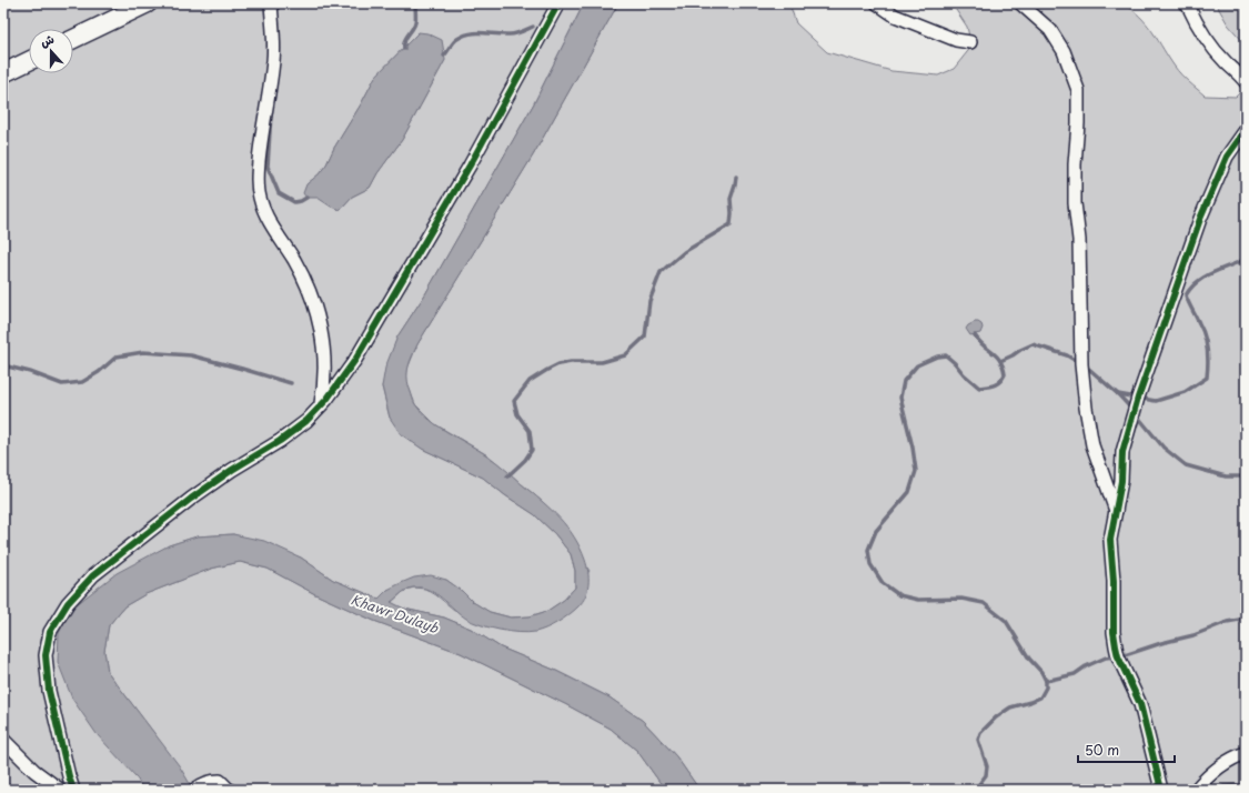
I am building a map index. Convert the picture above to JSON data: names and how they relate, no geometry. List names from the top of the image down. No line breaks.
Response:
{"water":["Khawr Dulayb"],"scale_bar":"50 m","north":"top"}
